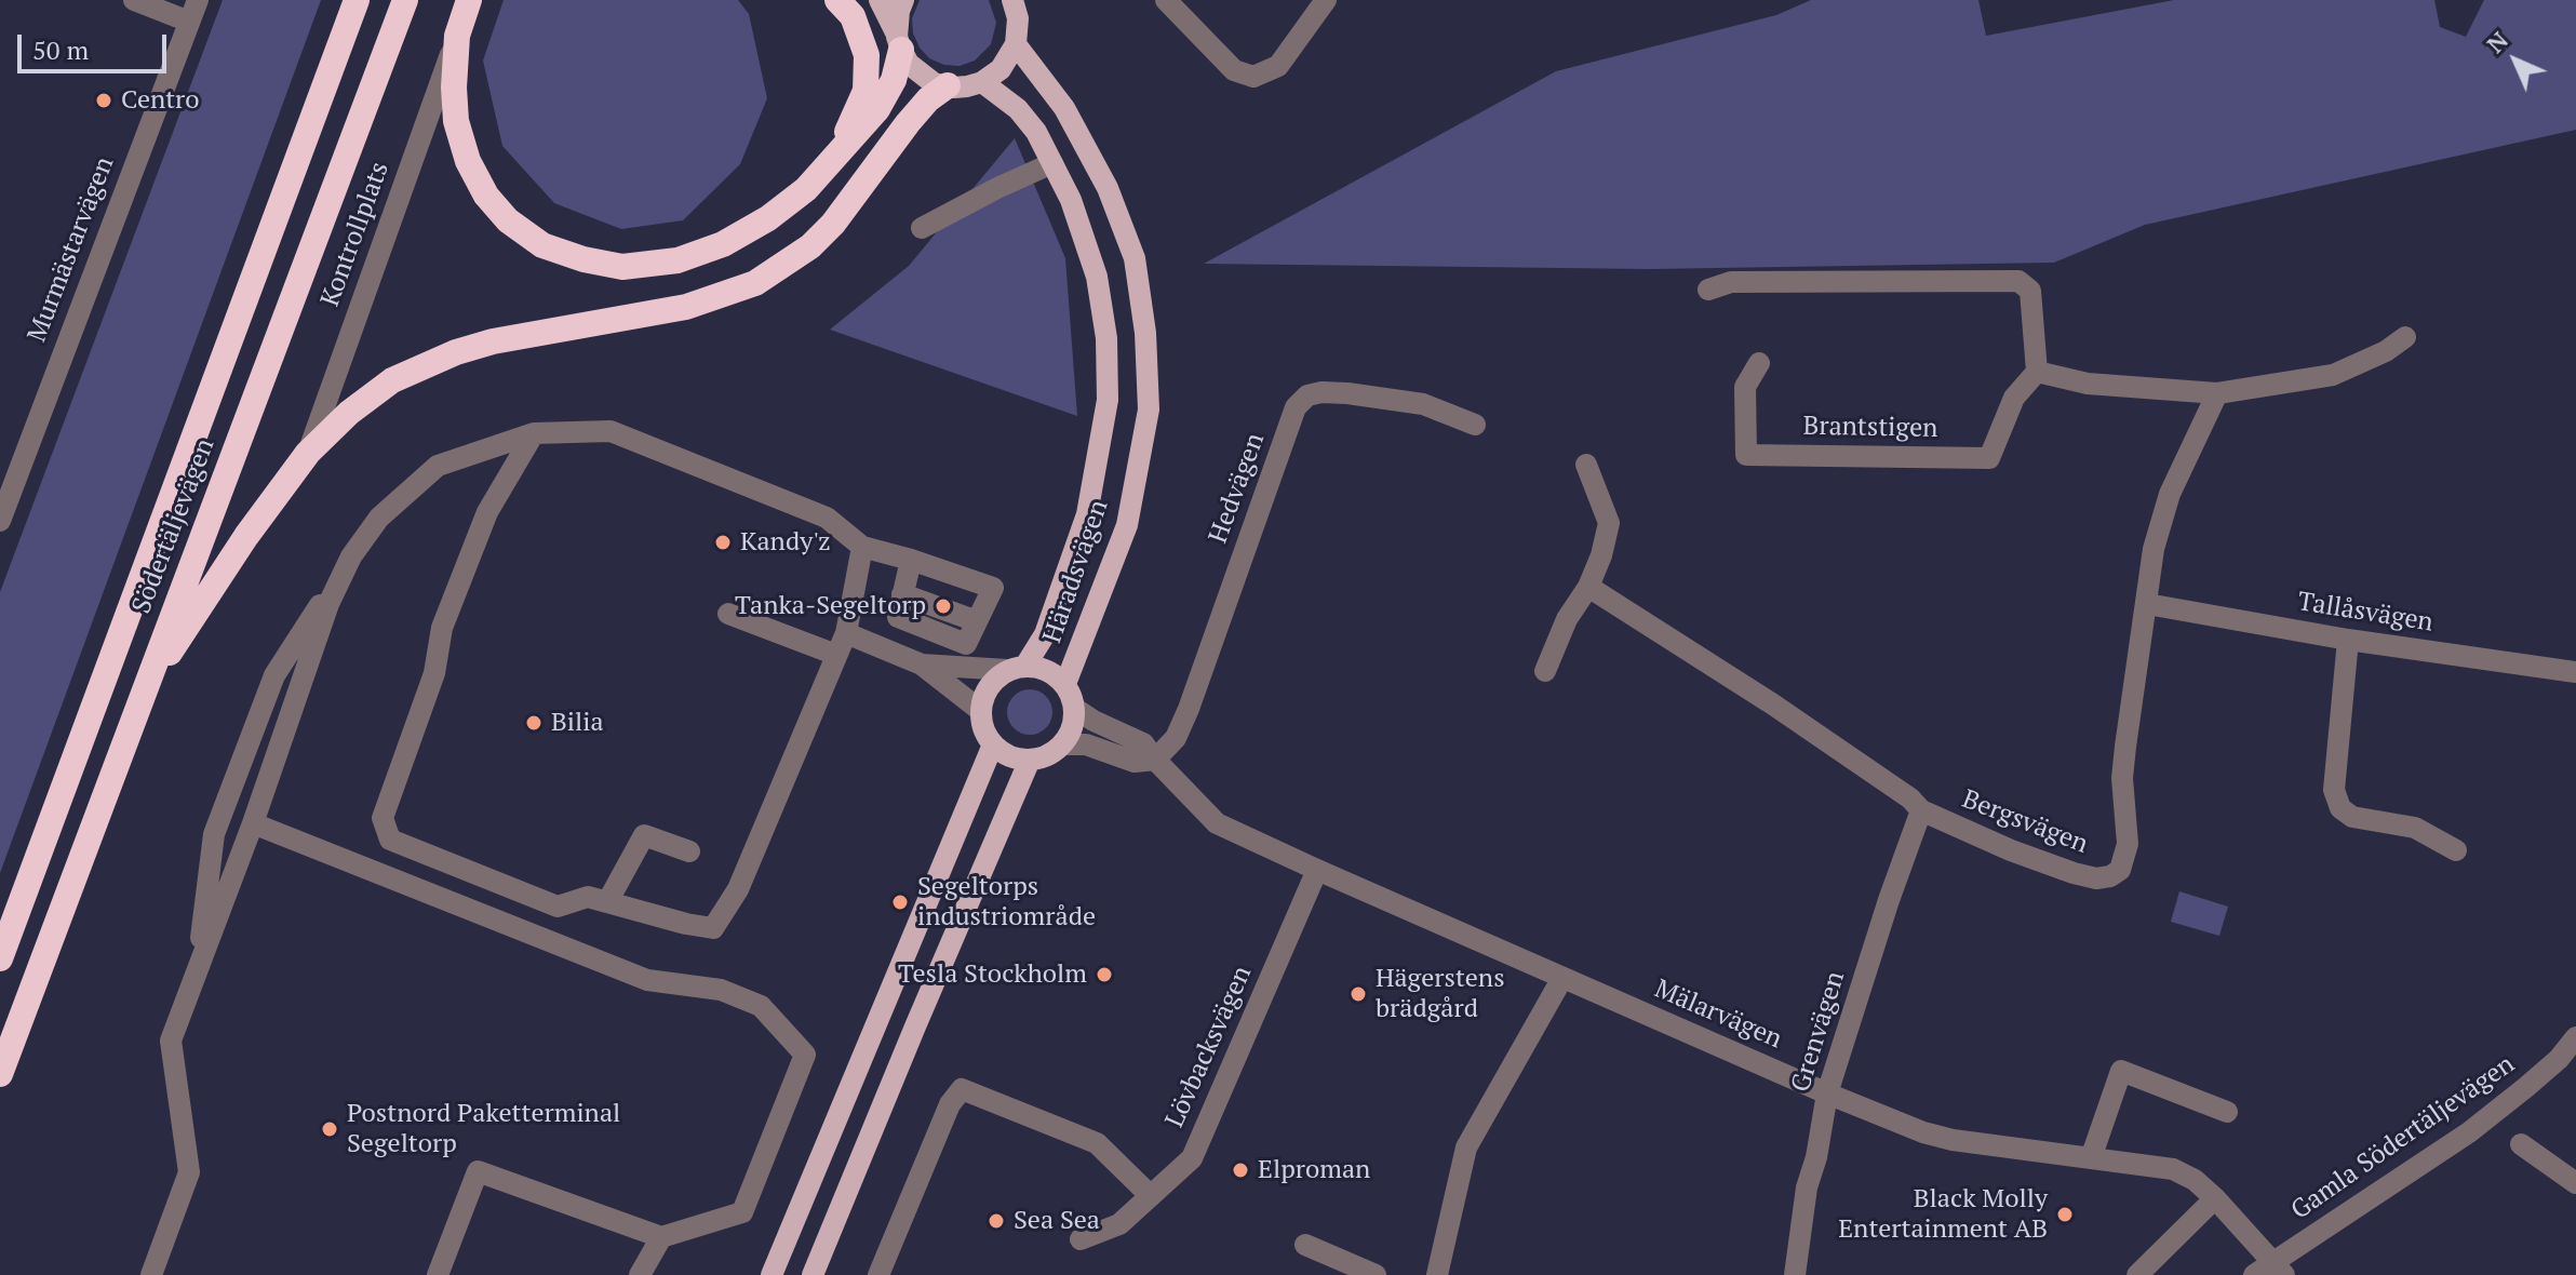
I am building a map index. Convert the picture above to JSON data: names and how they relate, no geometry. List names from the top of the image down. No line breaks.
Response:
{"streets":{"highway":["Södertäljevägen"],"main road":["Häradsvägen"],"street":["Kontrollplats","Murmästarvägen","Brantstigen","Hedvägen","Tallåsvägen","Bergsvägen","Mälarvägen","Grenvägen","Lövbacksvägen","Gamla Södertäljevägen"]},"crossings":[["Hedvägen","Mälarvägen"],["Häradsvägen","Mälarvägen"],["Tallåsvägen","Bergsvägen"],["Bergsvägen","Grenvägen"],["Mälarvägen","Grenvägen"],["Mälarvägen","Lövbacksvägen"],["Mälarvägen","Gamla Södertäljevägen"]],"places":["Centro","Kandy'z","Tanka-Segeltorp","Bilia","Segeltorps industriområde","Tesla Stockholm","Hägerstens brädgård","Postnord Paketterminal Segeltorp","Elproman","Black Molly Entertainment AB","Sea Sea"],"scale_bar":"50 m","north":"top left"}
